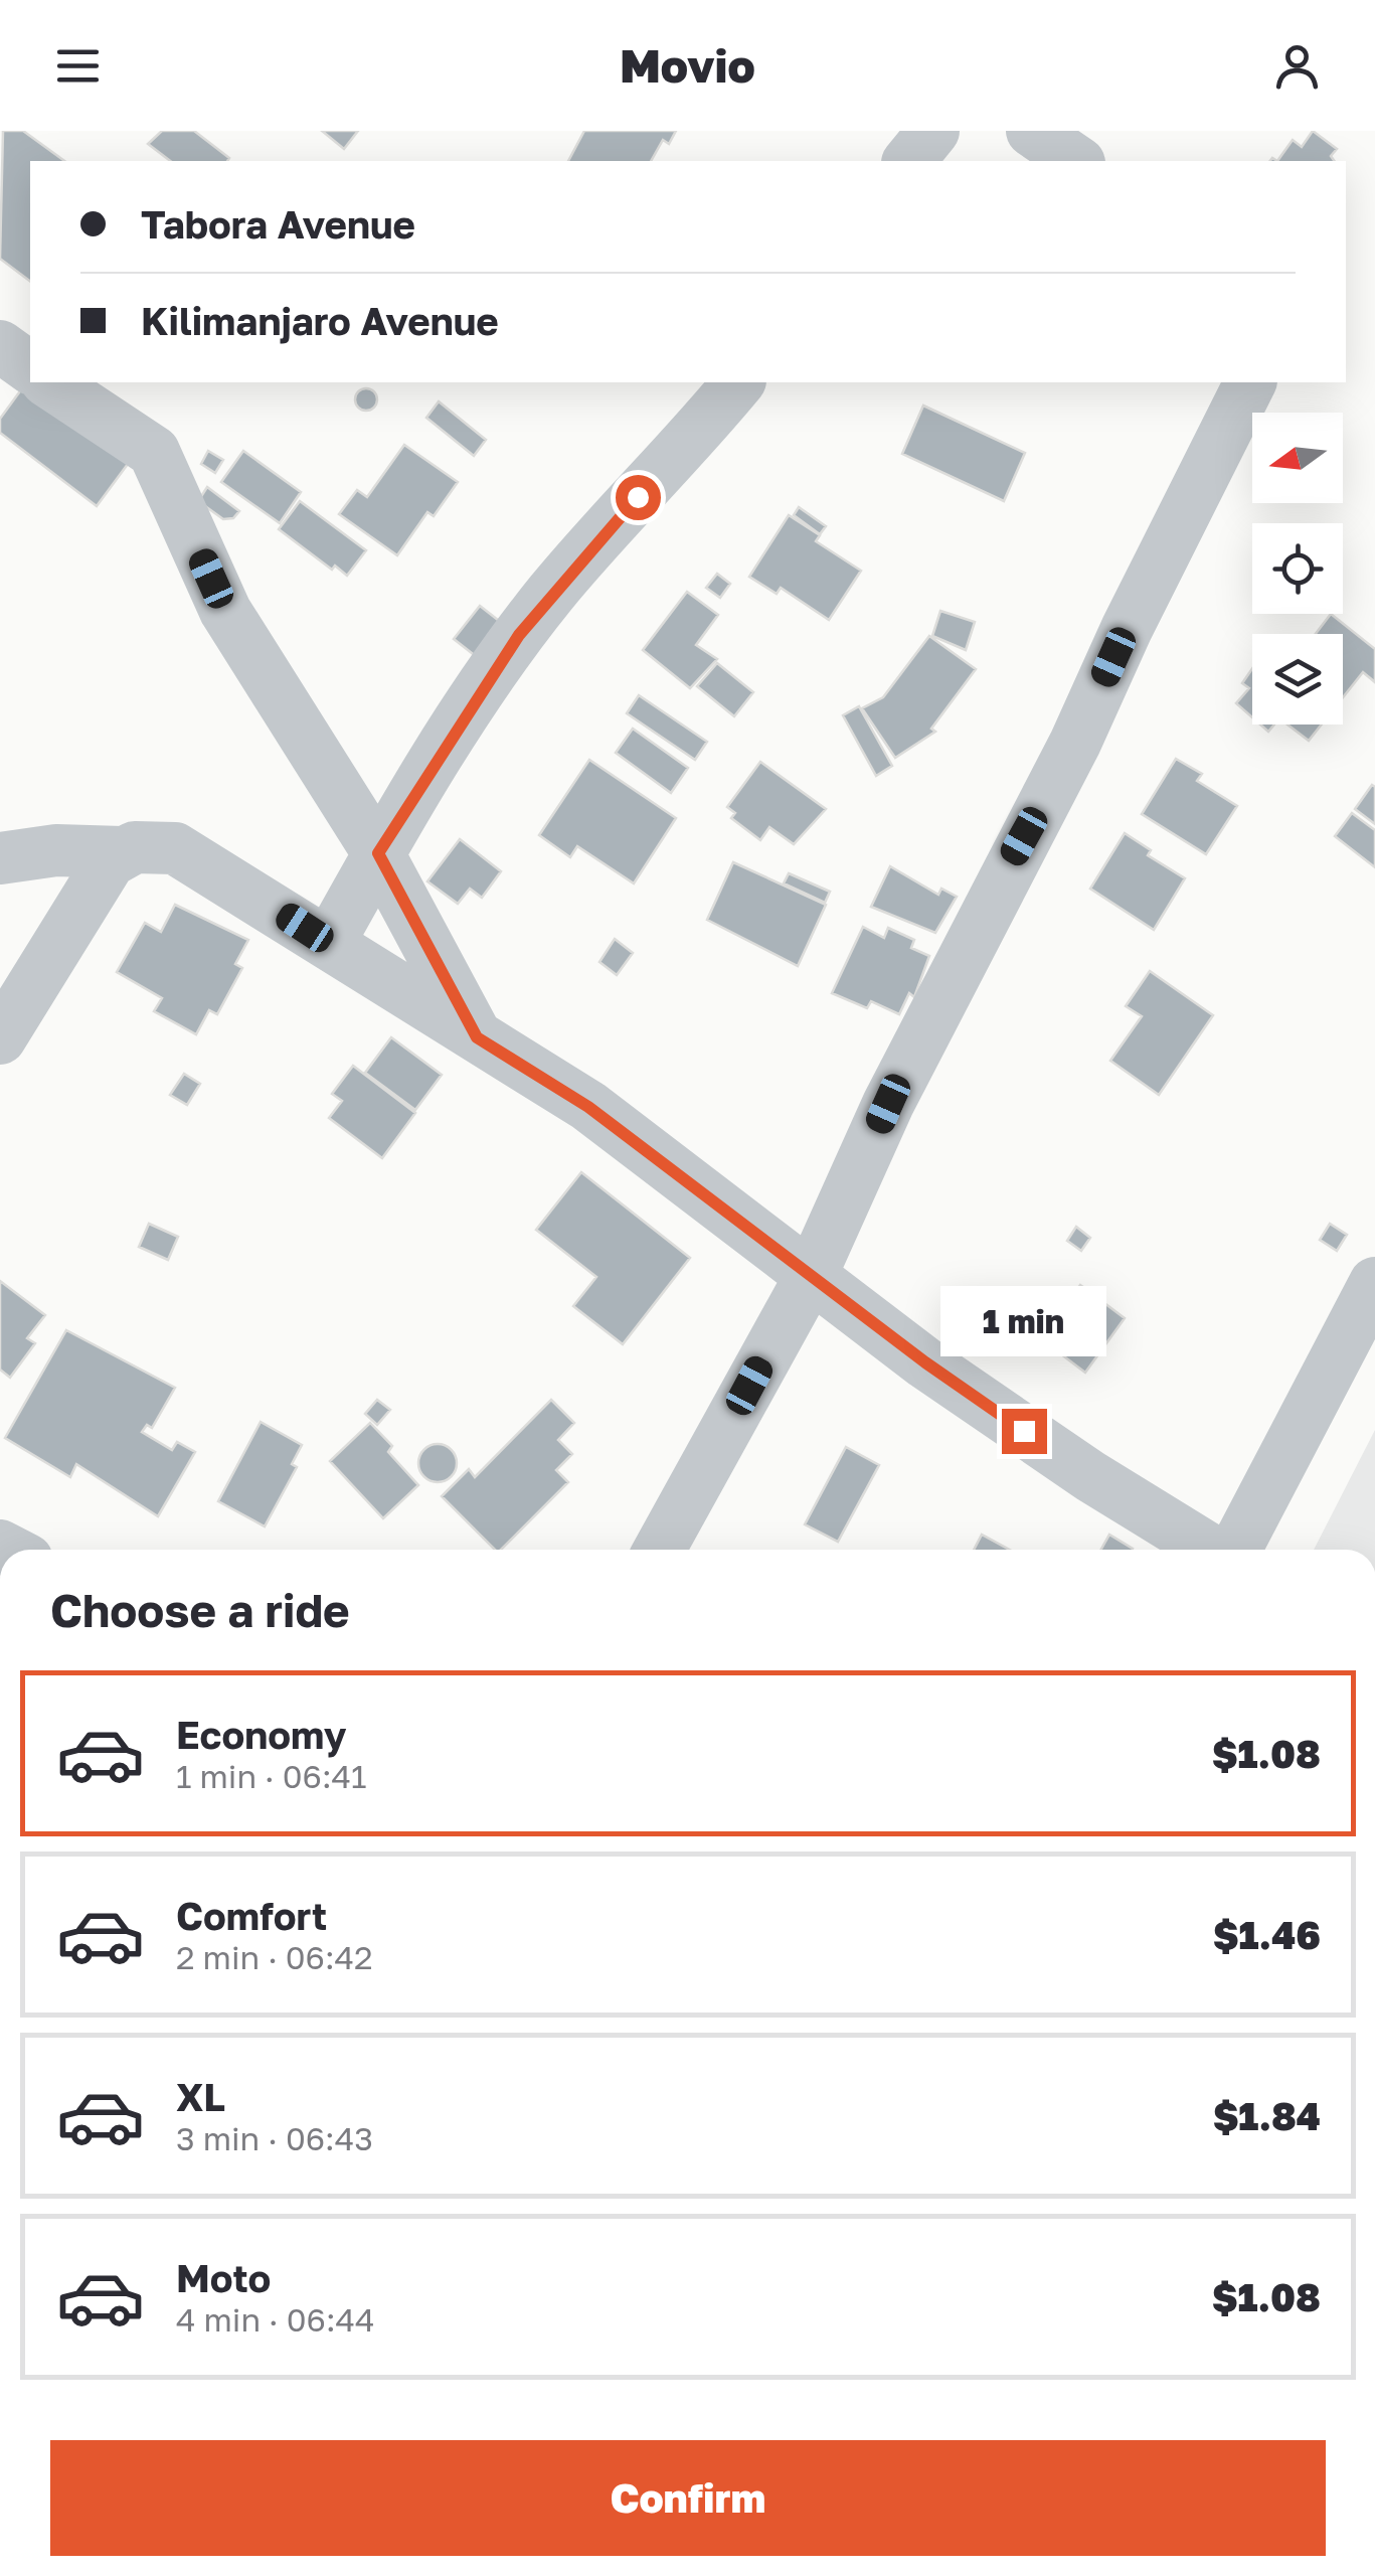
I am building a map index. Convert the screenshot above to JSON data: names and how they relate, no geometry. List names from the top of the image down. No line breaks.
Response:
{"north":"left","page":{"header":"Movio","banner":["Tabora Avenue","Kilimanjaro Avenue"],"bubble":"1 min","heading":"Choose a ride","list":[{"name":"Economy","note":"1 min · 06:41","value":"$1.08"},{"name":"Comfort","note":"2 min · 06:42","value":"$1.46"},{"name":"XL","note":"3 min · 06:43","value":"$1.84"},{"name":"Moto","note":"4 min · 06:44","value":"$1.08"}],"buttons":"Confirm"}}
